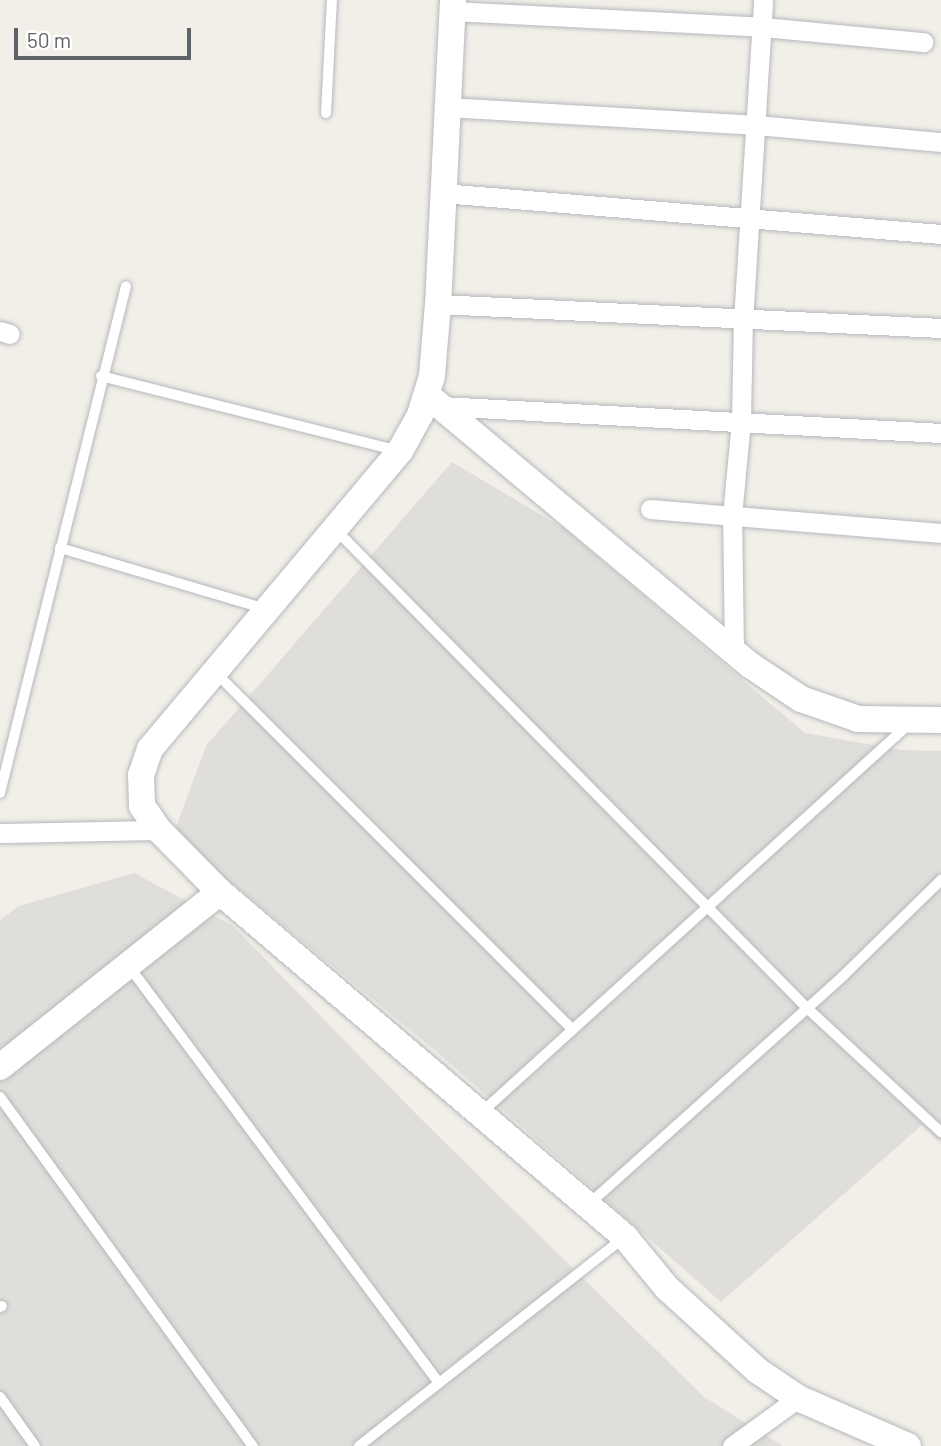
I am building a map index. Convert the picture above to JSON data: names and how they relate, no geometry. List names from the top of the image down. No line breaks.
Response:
{"scale_bar":"50 m"}
